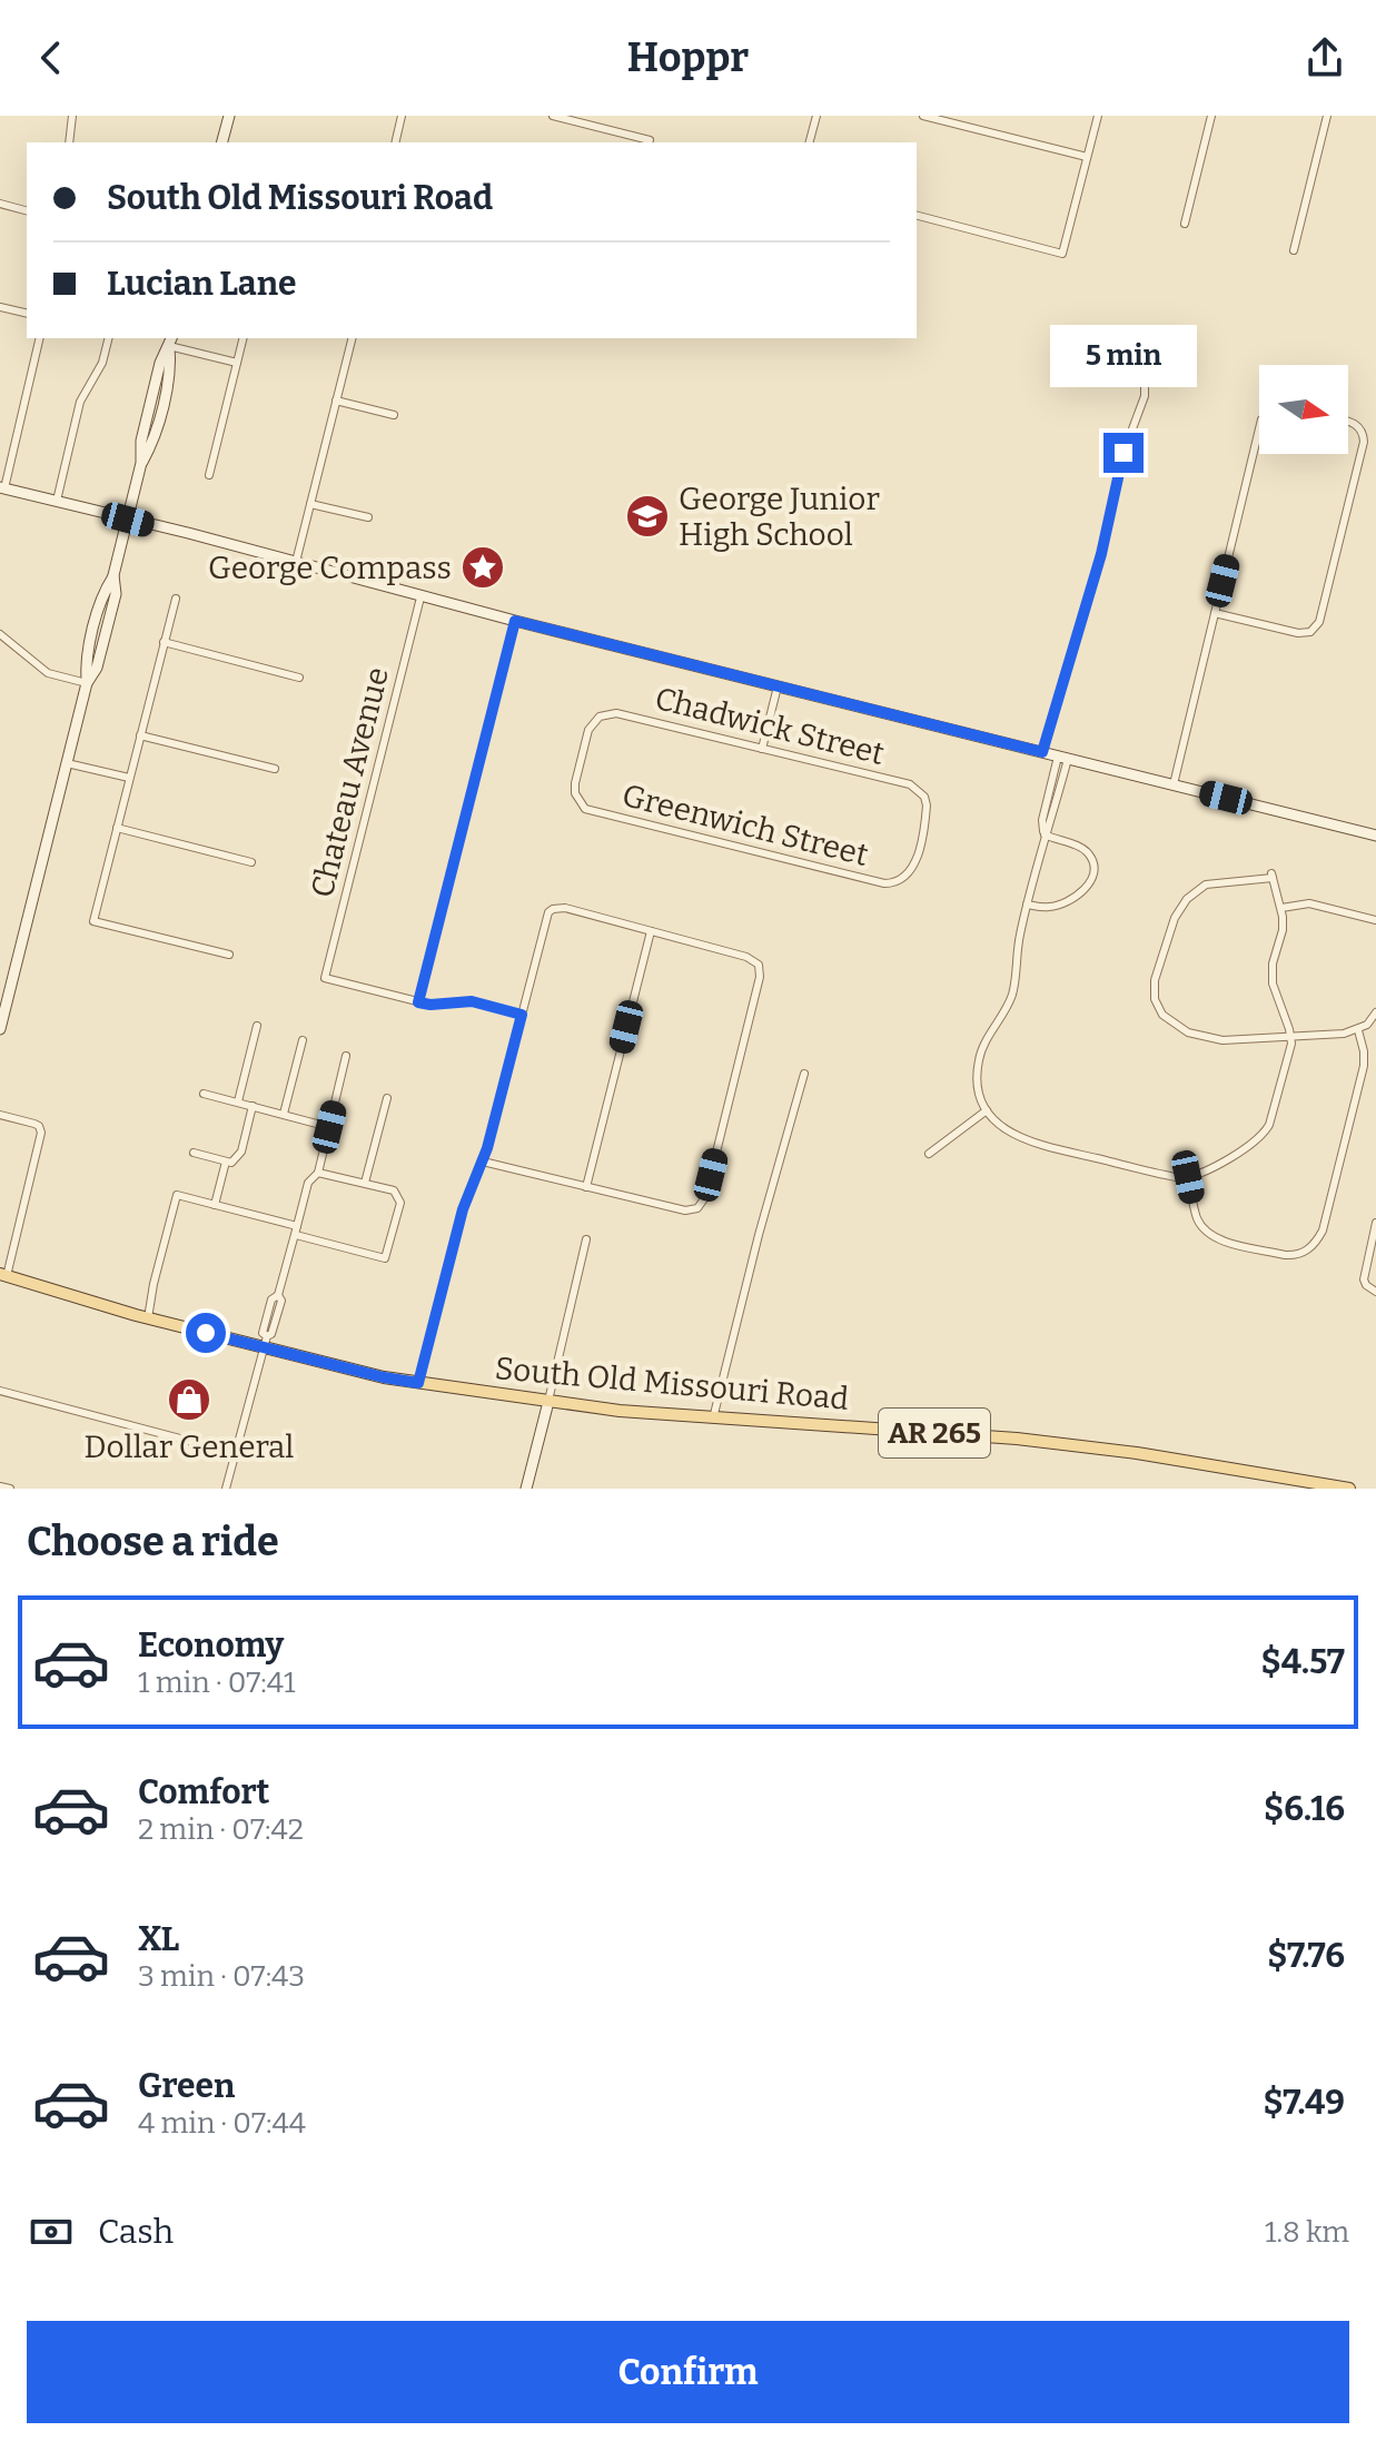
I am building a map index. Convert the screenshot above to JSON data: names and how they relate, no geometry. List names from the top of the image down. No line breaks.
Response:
{"streets":{"main road":["South Old Missouri Road","AR 265"],"street":["Chadwick Street","Chateau Avenue","Greenwich Street"]},"crossings":[["Chadwick Street","Greenwich Street"]],"places":{"school or university":["George Junior High School"],"place":["George Compass"],"shop":["Dollar General"]},"north":"right","page":{"header":"Hoppr","banner":["South Old Missouri Road","Lucian Lane"],"bubble":"5 min","heading":"Choose a ride","list":[{"name":"Economy","note":"1 min · 07:41","value":"$4.57"},{"name":"Comfort","note":"2 min · 07:42","value":"$6.16"},{"name":"XL","note":"3 min · 07:43","value":"$7.76"},{"name":"Green","note":"4 min · 07:44","value":"$7.49"}],"pay":["Cash","1.8 km"],"buttons":"Confirm"}}
